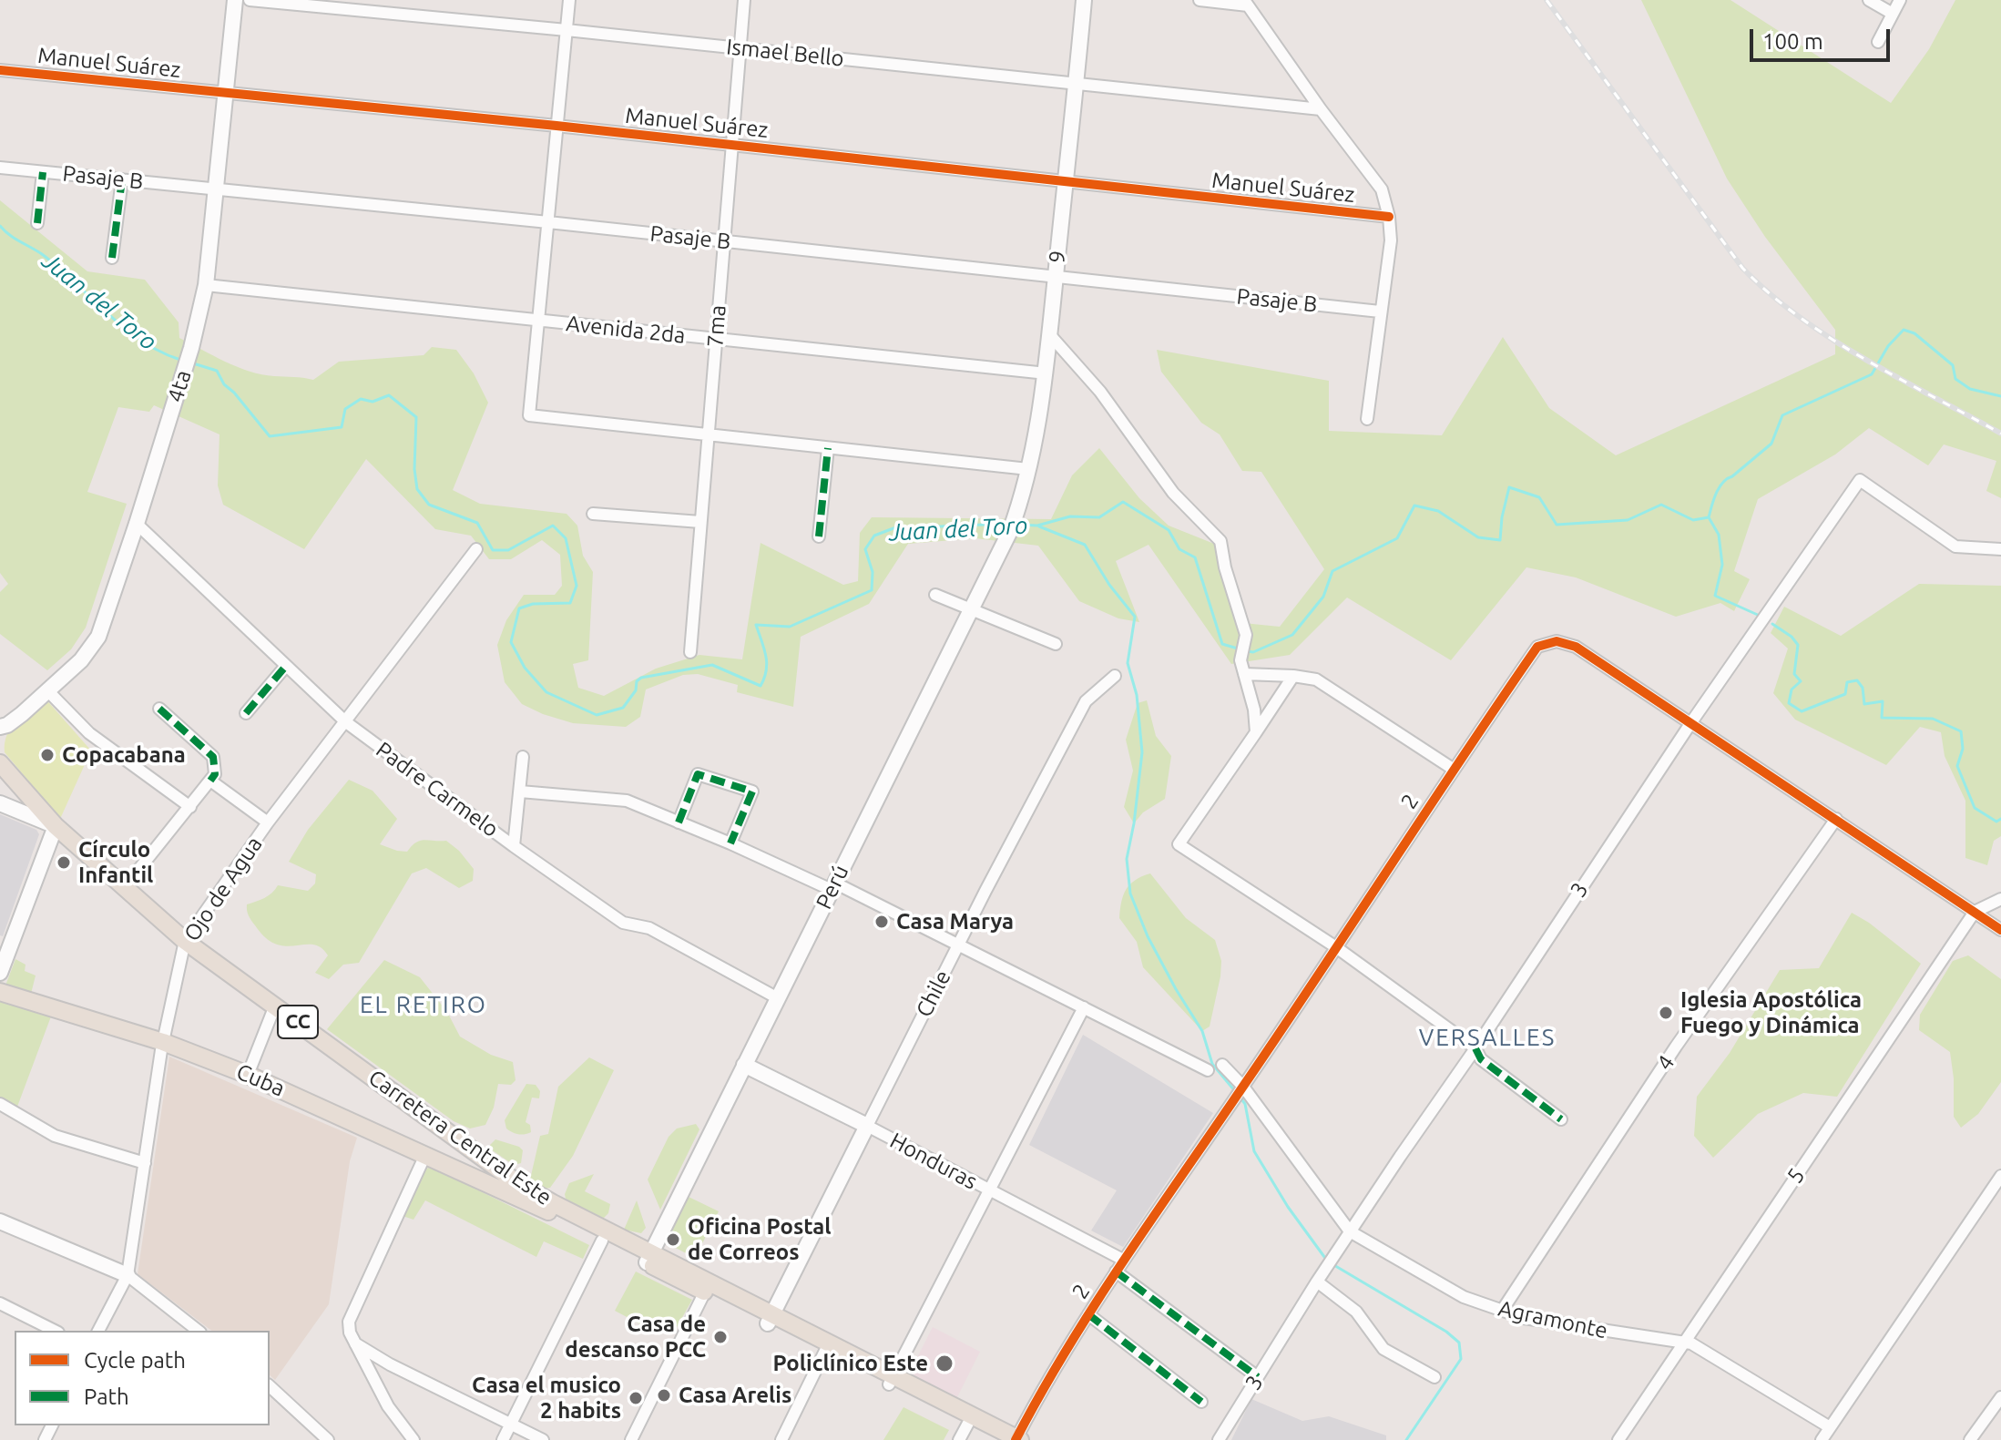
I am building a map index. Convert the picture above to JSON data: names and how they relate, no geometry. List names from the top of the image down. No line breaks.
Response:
{"streets":{"main road":["CC","Cuba","Carretera Central Este"],"street":["Ismael Bello","Manuel Suárez","Pasaje B","9","7ma","Avenida 2da","4ta","Padre Carmelo","2","Perú","Ojo de Agua","3","Chile","4","Honduras","5","Agramonte"]},"crossings":[["Ismael Bello","9"],["Ismael Bello","7ma"],["Manuel Suárez","9"],["Manuel Suárez","7ma"],["Manuel Suárez","4ta"],["Pasaje B","9"],["Pasaje B","7ma"],["Pasaje B","4ta"],["9","Avenida 2da"],["9","Perú"],["7ma","Avenida 2da"],["Avenida 2da","4ta"],["4ta","Padre Carmelo"],["Padre Carmelo","Perú"],["Padre Carmelo","Ojo de Agua"],["2","3"],["2","4"],["2","Carretera Central Este"],["2","Honduras"],["2","5"],["2","Agramonte"],["Perú","Carretera Central Este"],["Perú","Honduras"],["Ojo de Agua","Cuba"],["Ojo de Agua","Carretera Central Este"],["3","Agramonte"],["Chile","Carretera Central Este"],["Chile","Honduras"],["4","Agramonte"],["Cuba","Carretera Central Este"],["5","Agramonte"]],"districts":["EL RETIRO","VERSALLES"],"water":["Juan del Toro"],"places":["Copacabana","Círculo Infantil","Casa Marya","Iglesia Apostólica Fuego y Dinámica","Oficina Postal de Correos","Casa de descanso PCC","Policlínico Este","Casa Arelis","Casa el musico 2 habits"],"legend":["Cycle path","Path"],"scale_bar":"100 m"}
